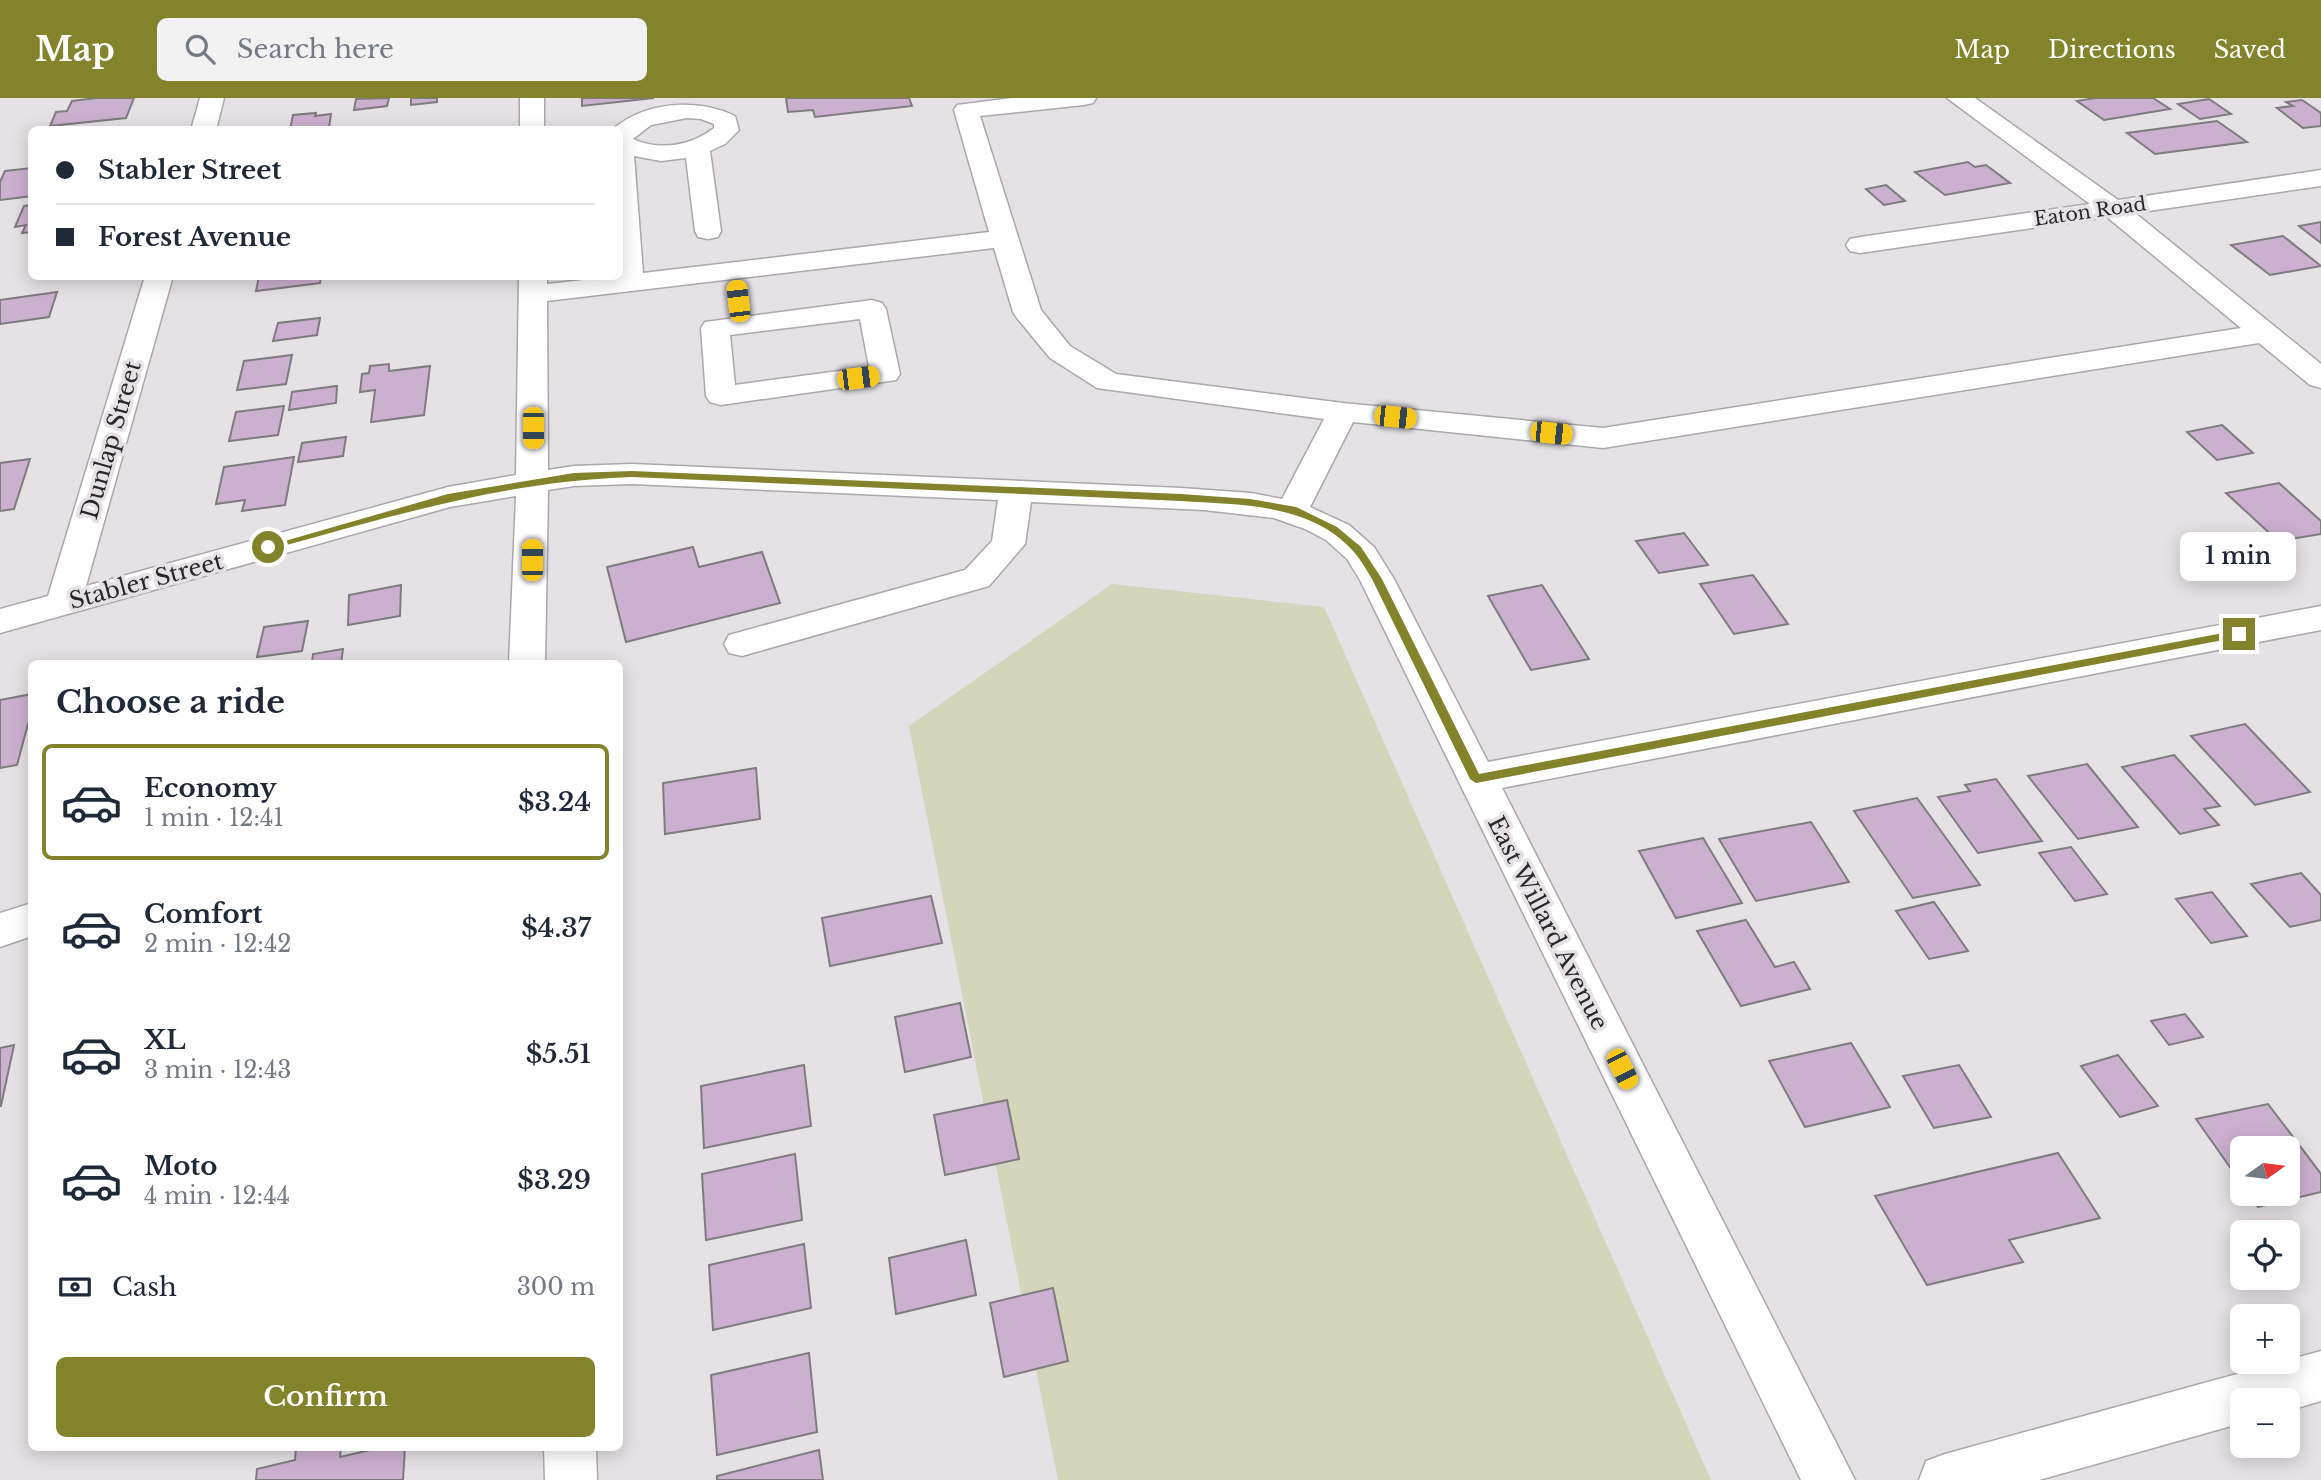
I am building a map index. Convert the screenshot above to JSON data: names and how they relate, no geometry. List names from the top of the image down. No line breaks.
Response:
{"streets":{"street":["Eaton Road","Dunlap Street","Stabler Street","East Willard Avenue"]},"crossings":[["Dunlap Street","Stabler Street"],["Stabler Street","East Willard Avenue"]],"north":"right","page":{"header":"Map","search":"Search here","nav":["Map","Directions","Saved"],"banner":["Stabler Street","Forest Avenue"],"bubble":"1 min","heading":"Choose a ride","list":[{"name":"Economy","note":"1 min · 12:41","value":"$3.24"},{"name":"Comfort","note":"2 min · 12:42","value":"$4.37"},{"name":"XL","note":"3 min · 12:43","value":"$5.51"},{"name":"Moto","note":"4 min · 12:44","value":"$3.29"}],"map_buttons":["+","−"],"pay":["Cash","300 m"],"buttons":"Confirm"}}
